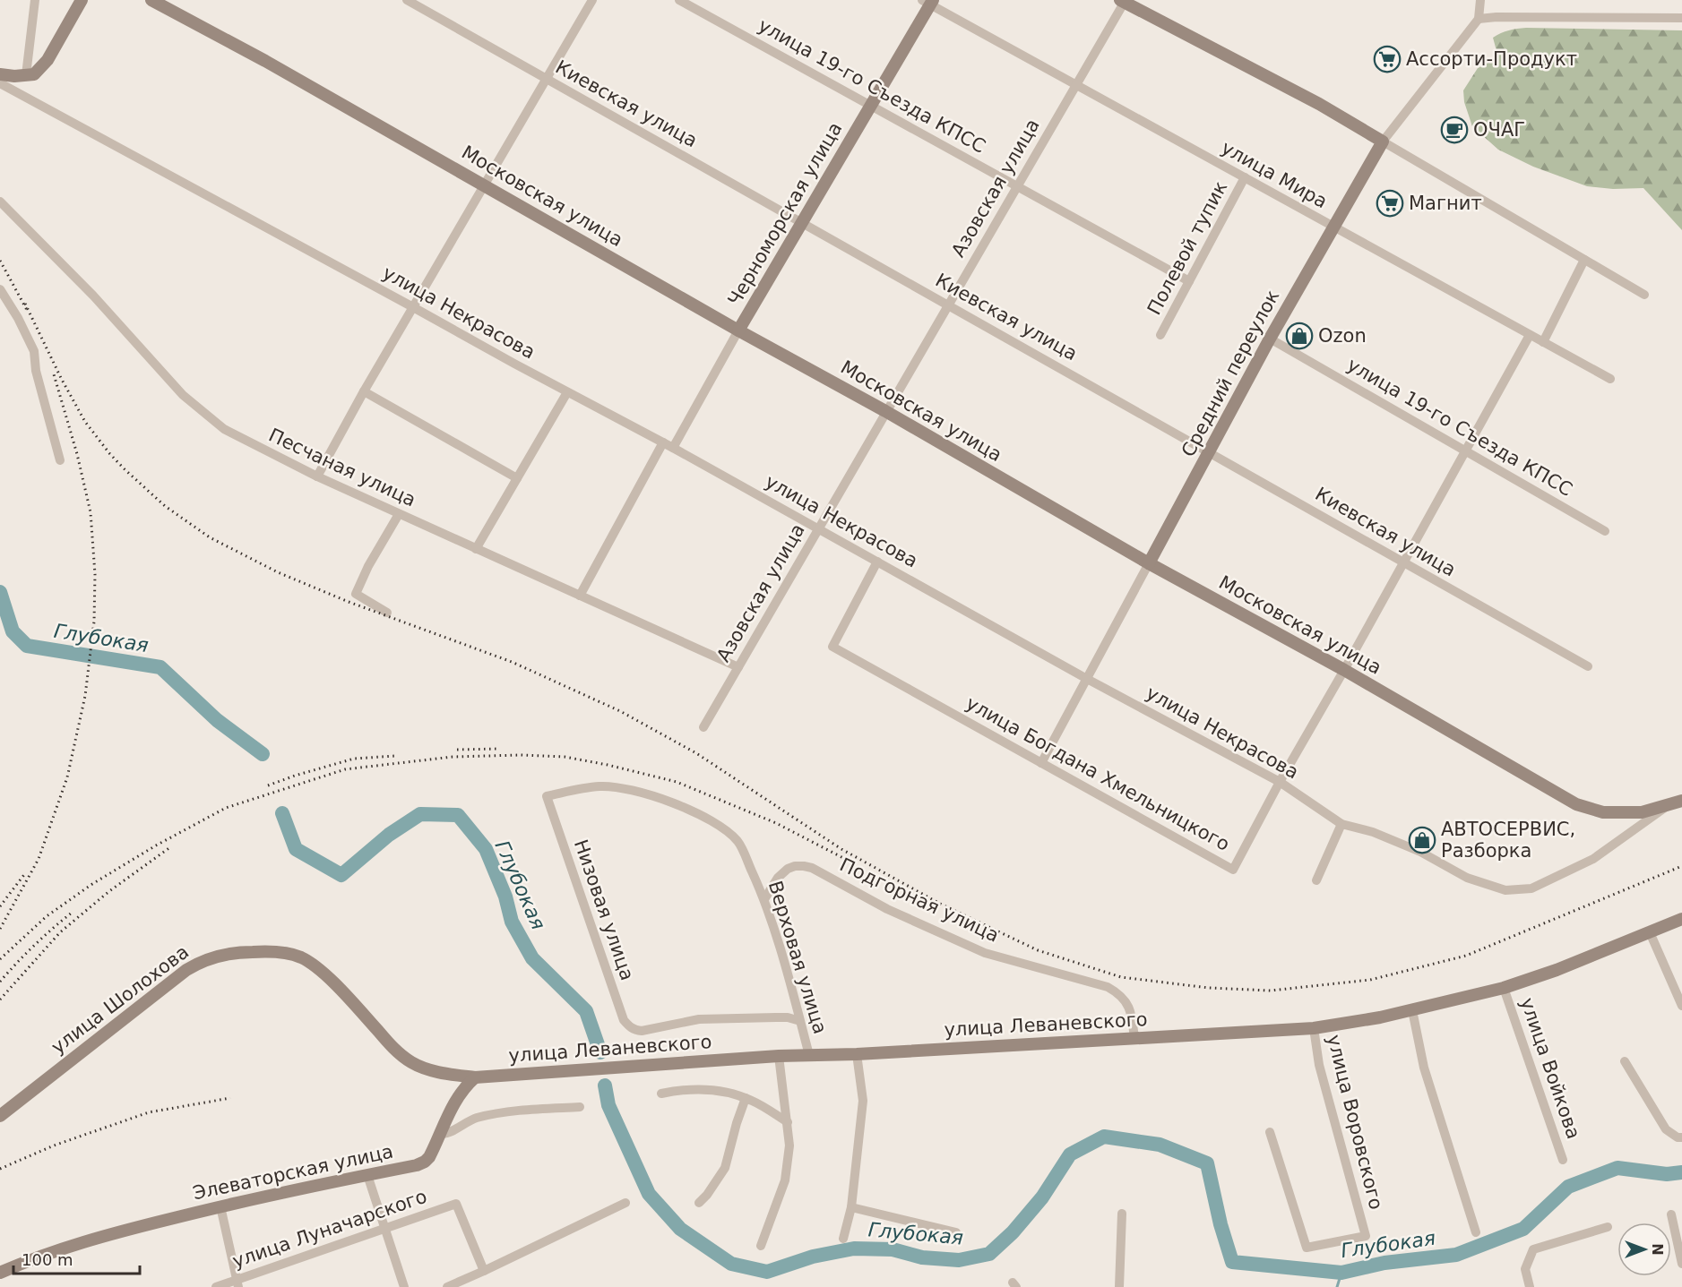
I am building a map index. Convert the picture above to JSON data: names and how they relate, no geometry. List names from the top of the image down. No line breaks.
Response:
{"streets":{"street":["улица 19-го Съезда КПСС","Киевская улица","улица Мира","Азовская улица","Московская улица","Черноморская улица","Полевой тупик","улица Некрасова","Средний переулок","Песчаная улица","улица Богдана Хмельницкого","Подгорная улица","Низовая улица","Верховая улица","улица Шолохова","улица Леваневского","улица Войкова","улица Воровского","Элеваторская улица","улица Луначарского"]},"crossings":[["улица 19-го Съезда КПСС","Азовская улица"],["улица 19-го Съезда КПСС","Черноморская улица"],["улица 19-го Съезда КПСС","Полевой тупик"],["улица 19-го Съезда КПСС","Средний переулок"],["улица 19-го Съезда КПСС","улица Богдана Хмельницкого"],["Киевская улица","Азовская улица"],["Киевская улица","Черноморская улица"],["Киевская улица","Средний переулок"],["Киевская улица","улица Богдана Хмельницкого"],["улица Мира","Азовская улица"],["улица Мира","Черноморская улица"],["улица Мира","Полевой тупик"],["улица Мира","Средний переулок"],["улица Мира","улица Богдана Хмельницкого"],["Азовская улица","Московская улица"],["Азовская улица","улица Некрасова"],["Азовская улица","Песчаная улица"],["Московская улица","Черноморская улица"],["Московская улица","улица Некрасова"],["Московская улица","Средний переулок"],["Московская улица","улица Богдана Хмельницкого"],["Черноморская улица","улица Некрасова"],["улица Некрасова","Средний переулок"],["улица Некрасова","улица Богдана Хмельницкого"],["Средний переулок","улица Богдана Хмельницкого"],["Подгорная улица","Верховая улица"],["Подгорная улица","улица Леваневского"],["Низовая улица","Верховая улица"],["Низовая улица","улица Леваневского"],["Верховая улица","улица Леваневского"],["улица Шолохова","улица Леваневского"],["улица Леваневского","улица Войкова"],["улица Леваневского","улица Воровского"],["улица Леваневского","Элеваторская улица"]],"water":["Глубокая"],"places":{"supermarket":["Ассорти-Продукт","Магнит"],"cafe":["ОЧАГ"],"shop":["Ozon","АВТОСЕРВИС, Разборка"]},"scale_bar":"100 m","north":"right"}
